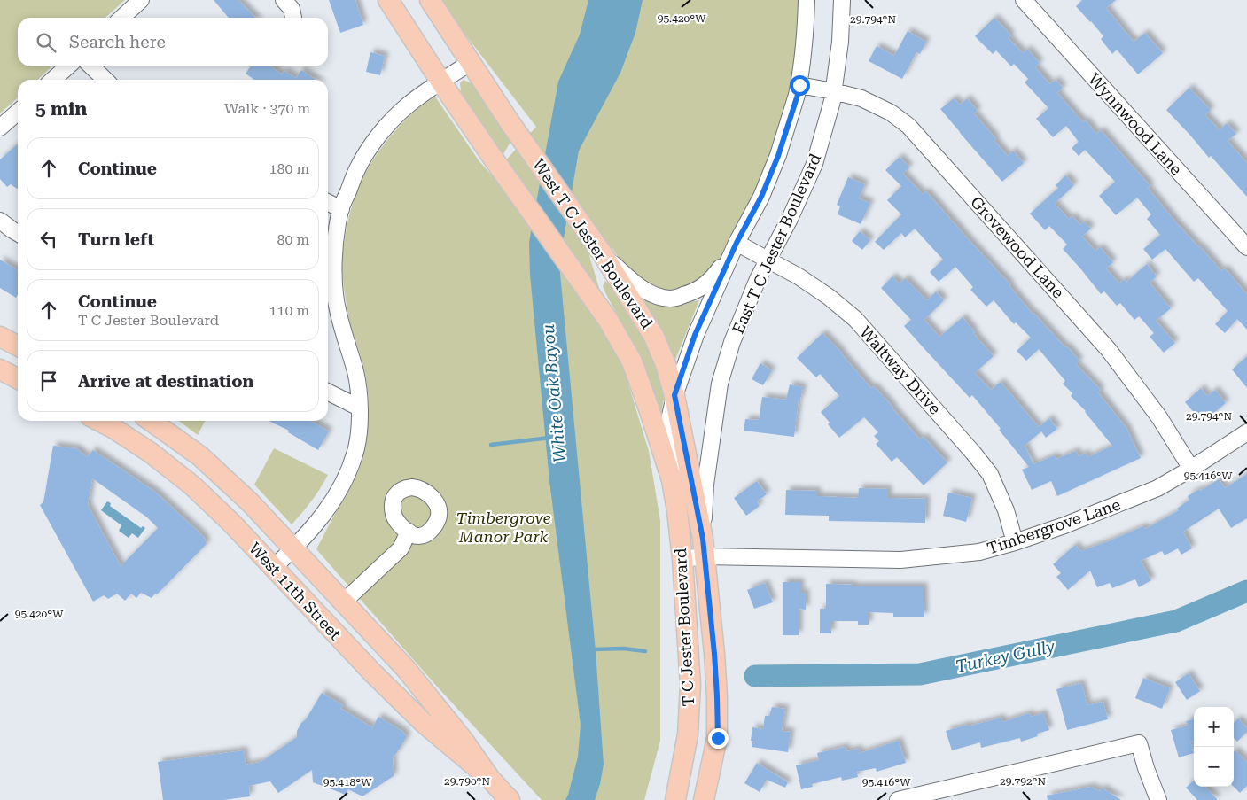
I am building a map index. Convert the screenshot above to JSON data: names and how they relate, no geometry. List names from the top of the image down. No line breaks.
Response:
{"streets":{"main road":["West T C Jester Boulevard","West 11th Street","T C Jester Boulevard"],"street":["Wynnwood Lane","East T C Jester Boulevard","Grovewood Lane","Waltway Drive","Timbergrove Lane"]},"crossings":[["West T C Jester Boulevard","East T C Jester Boulevard"],["West T C Jester Boulevard","Timbergrove Lane"],["West T C Jester Boulevard","T C Jester Boulevard"],["East T C Jester Boulevard","Grovewood Lane"],["East T C Jester Boulevard","Waltway Drive"],["East T C Jester Boulevard","Timbergrove Lane"],["East T C Jester Boulevard","T C Jester Boulevard"],["Grovewood Lane","Timbergrove Lane"],["Waltway Drive","Timbergrove Lane"],["Timbergrove Lane","T C Jester Boulevard"]],"water":["White Oak Bayou","Turkey Gully"],"parks":["Timbergrove Manor Park"],"page":{"search":"Search here","heading":["5 min","Walk · 370 m"],"list":[["Continue","180 m"],["Turn left","80 m"],["Continue","T C Jester Boulevard","110 m"],"Arrive at destination"],"map_buttons":["+","−"]},"coordinates":["95.420°W","29.794°N","95.416°W","29.790°N","29.792°N","95.418°W"]}
